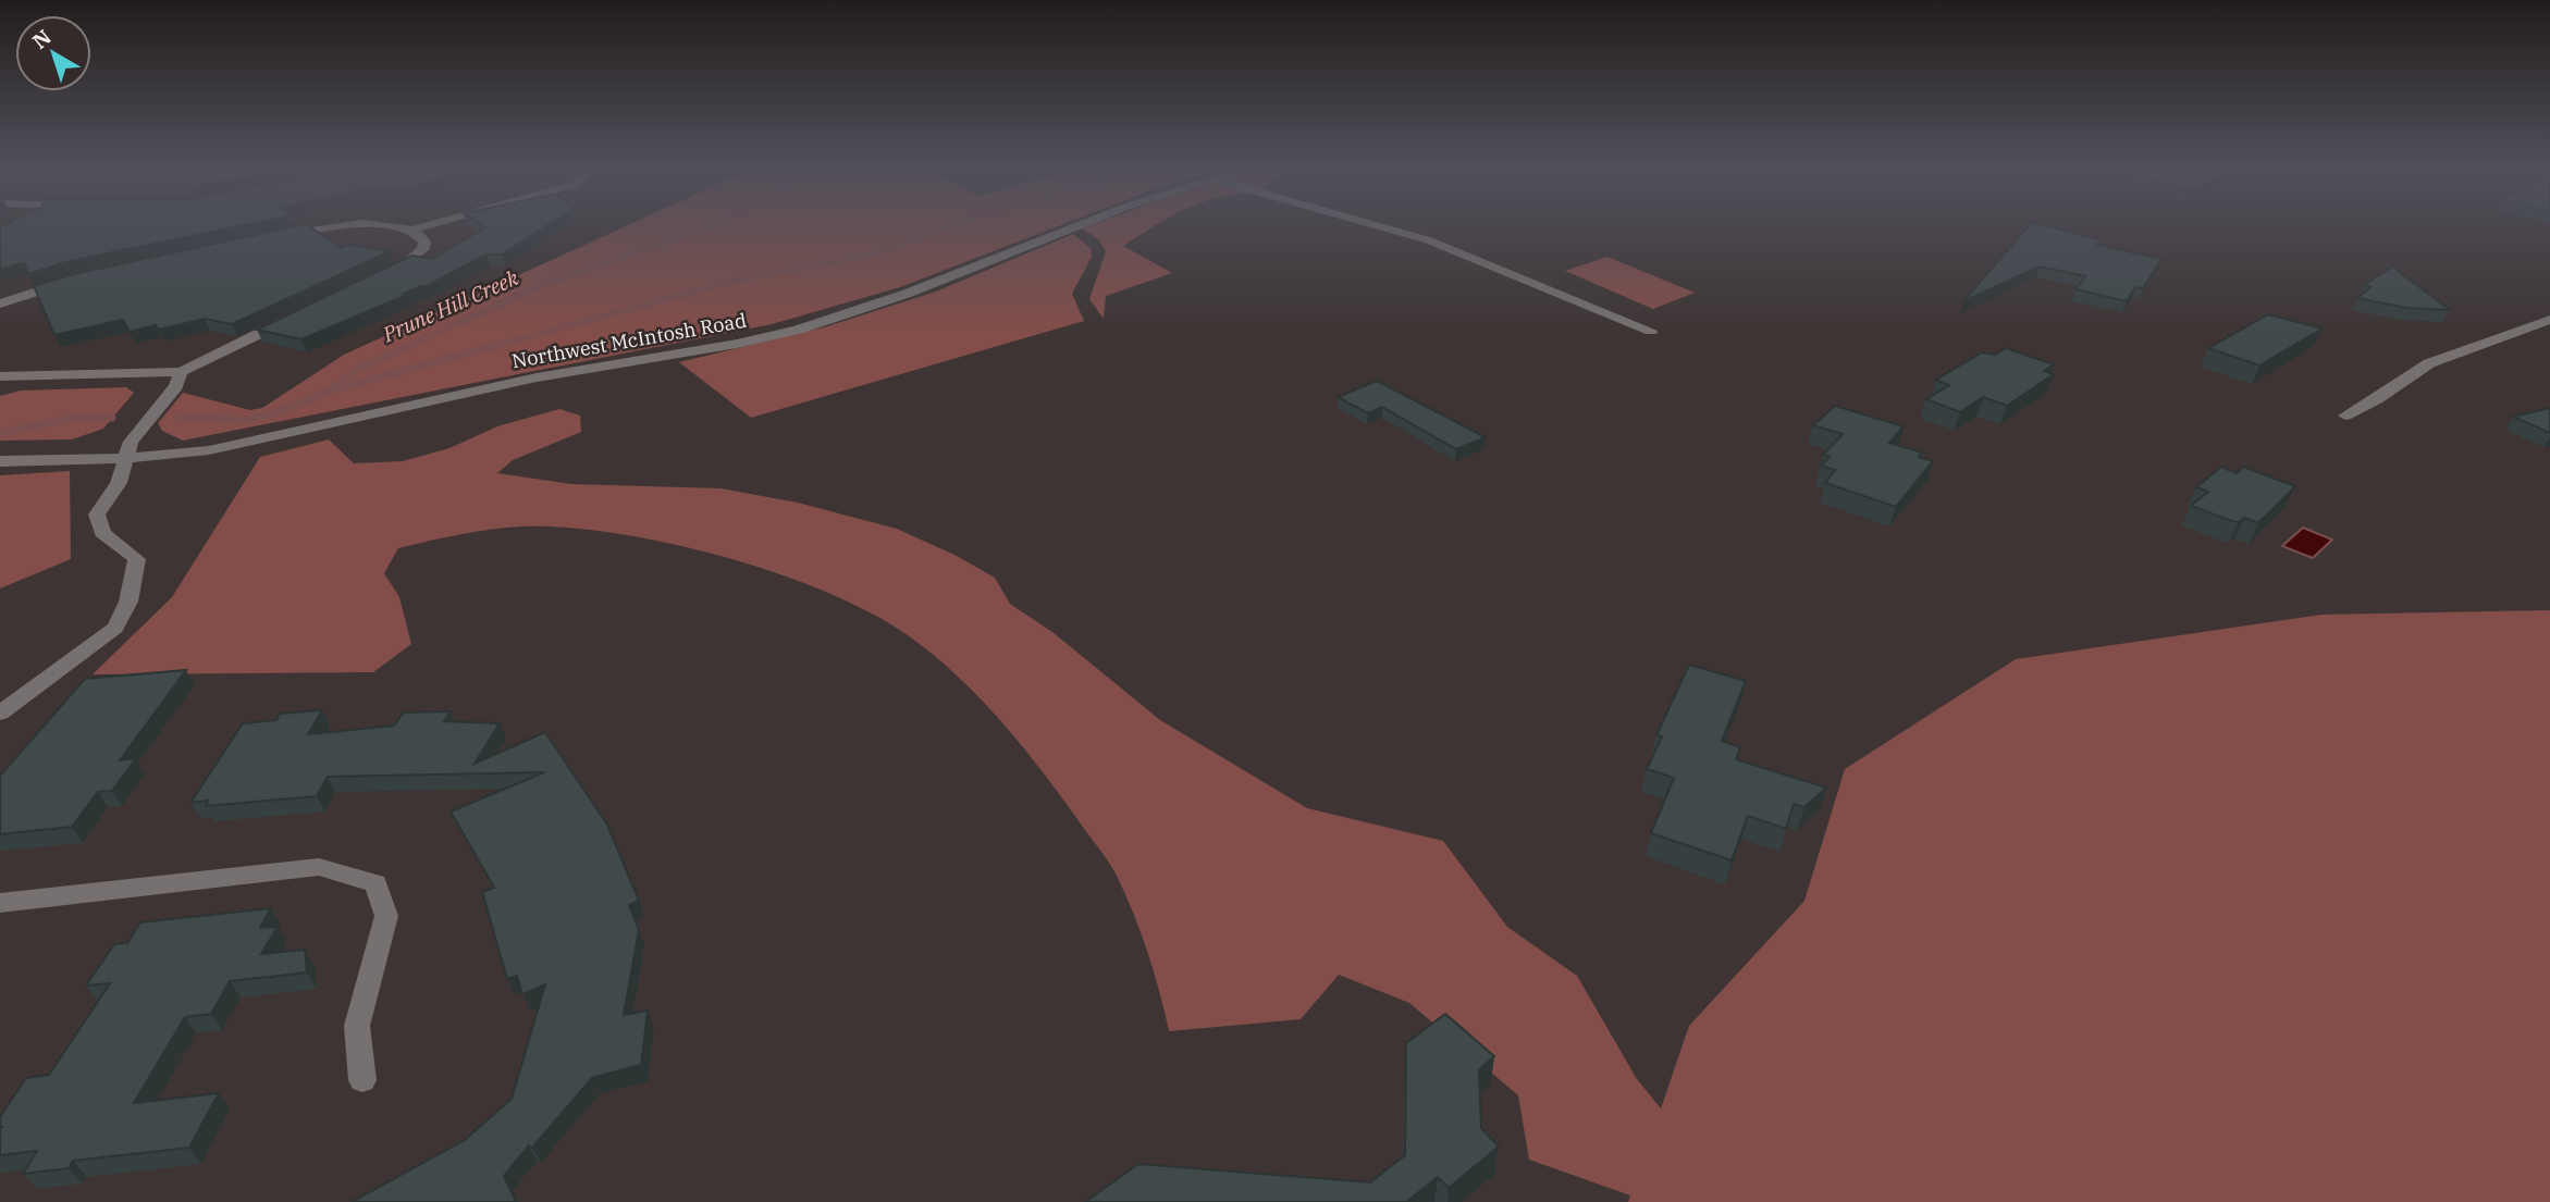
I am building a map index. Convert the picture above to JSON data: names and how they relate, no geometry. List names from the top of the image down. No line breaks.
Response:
{"streets":{"street":["Northwest McIntosh Road"]},"water":["Prune Hill Creek"],"north":"top left"}
